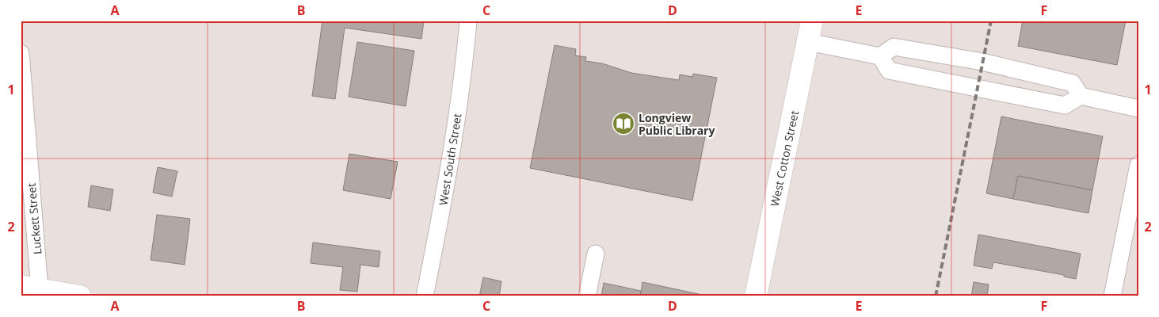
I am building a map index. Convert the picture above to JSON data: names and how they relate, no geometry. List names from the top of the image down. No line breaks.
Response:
{"streets":{"main road":["West Cotton Street"],"street":["West South Street","Luckett Street"]},"places":{"library":["Longview Public Library"]},"grid":{"columns":["A","B","C","D","E","F"],"rows":["1","2"]}}
